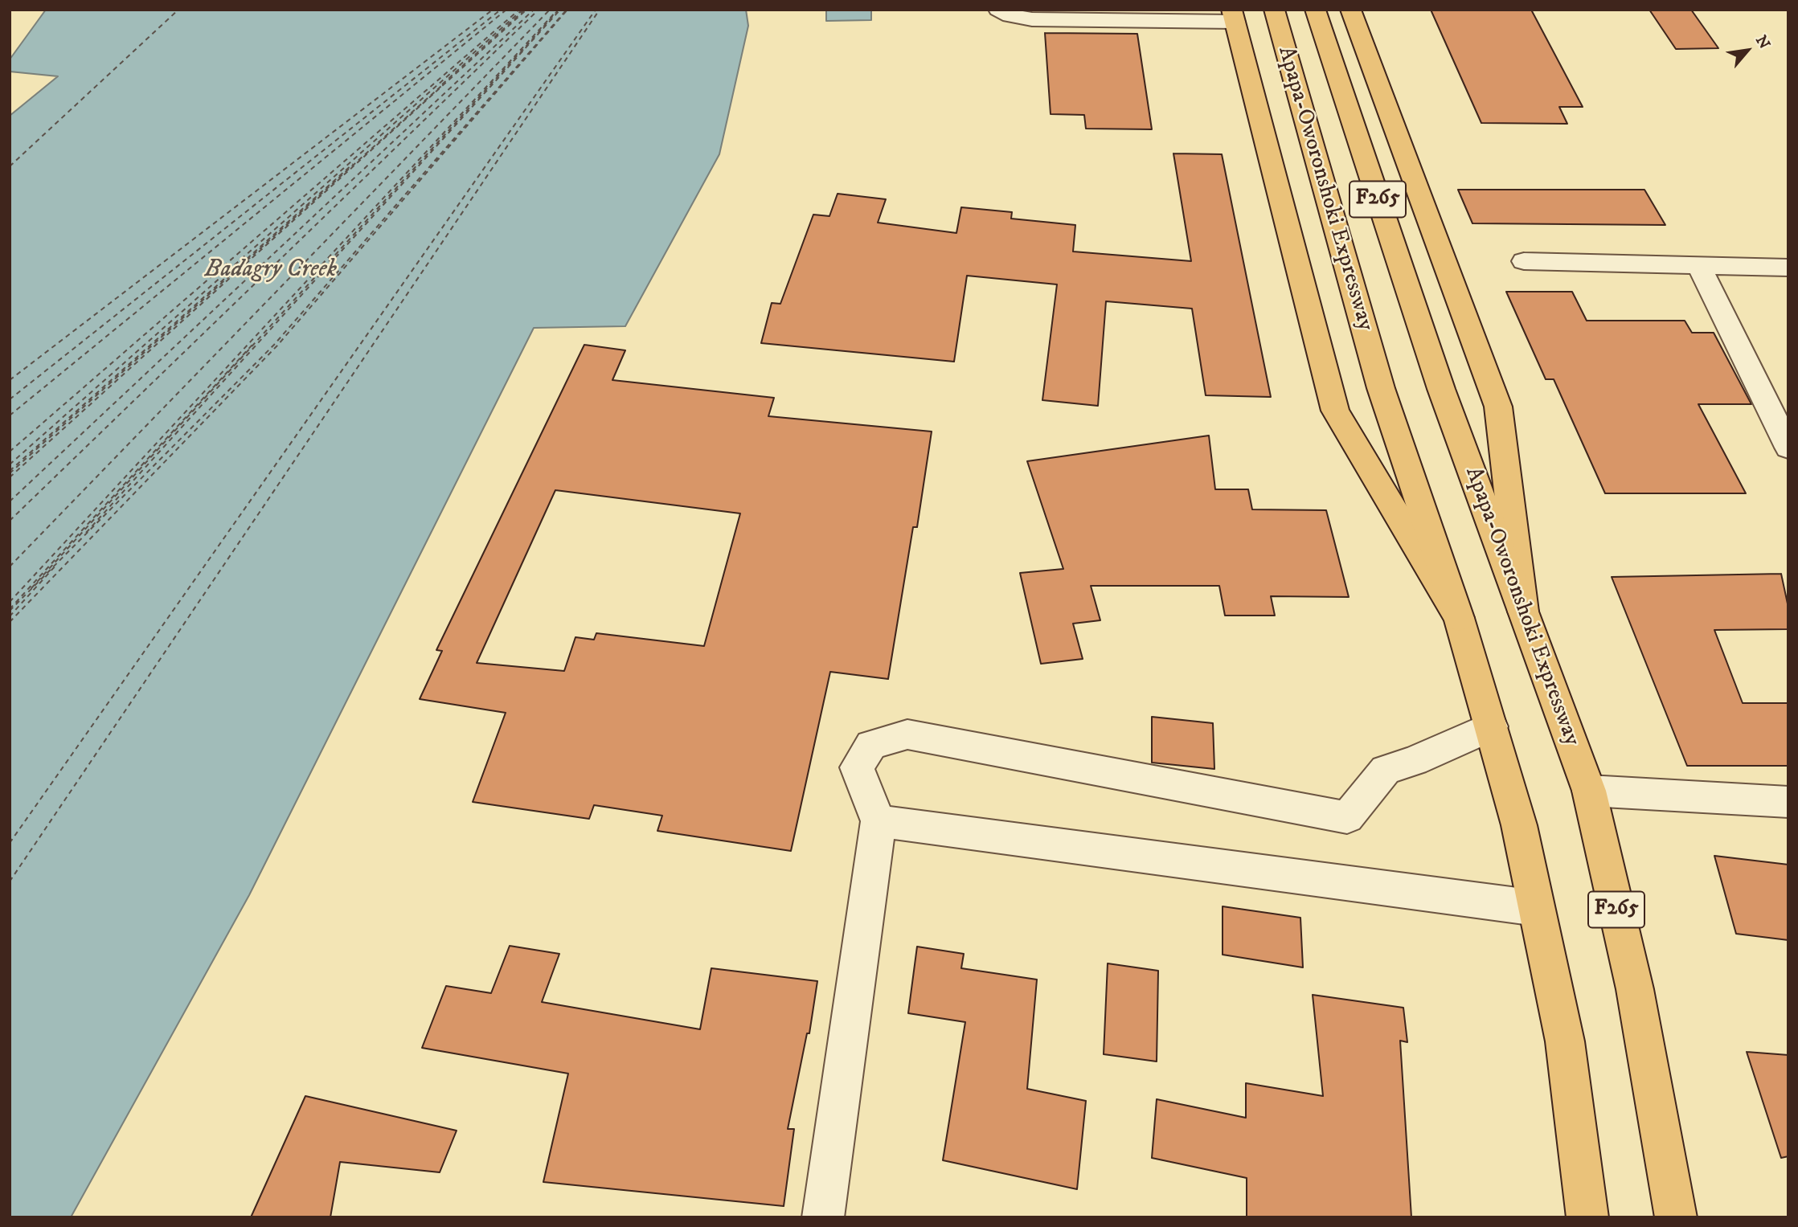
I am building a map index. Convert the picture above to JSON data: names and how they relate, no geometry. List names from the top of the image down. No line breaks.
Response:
{"streets":{"main road":["Apapa-Oworonshoki Expressway","F265"]},"water":["Badagry Creek"],"north":"top right"}
